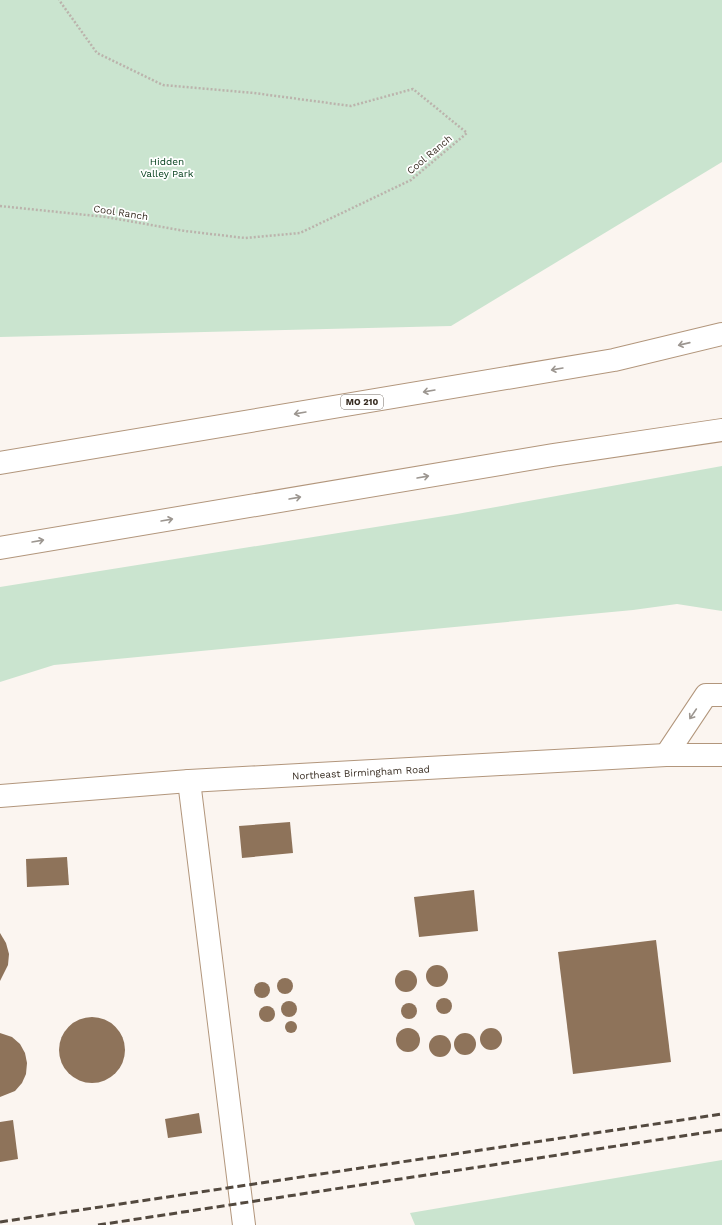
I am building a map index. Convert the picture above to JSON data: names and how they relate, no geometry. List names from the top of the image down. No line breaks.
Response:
{"streets":{"main road":["MO 210","Northeast Birmingham Road"],"path":["Cool Ranch"]},"parks":["Hidden Valley Park"]}
